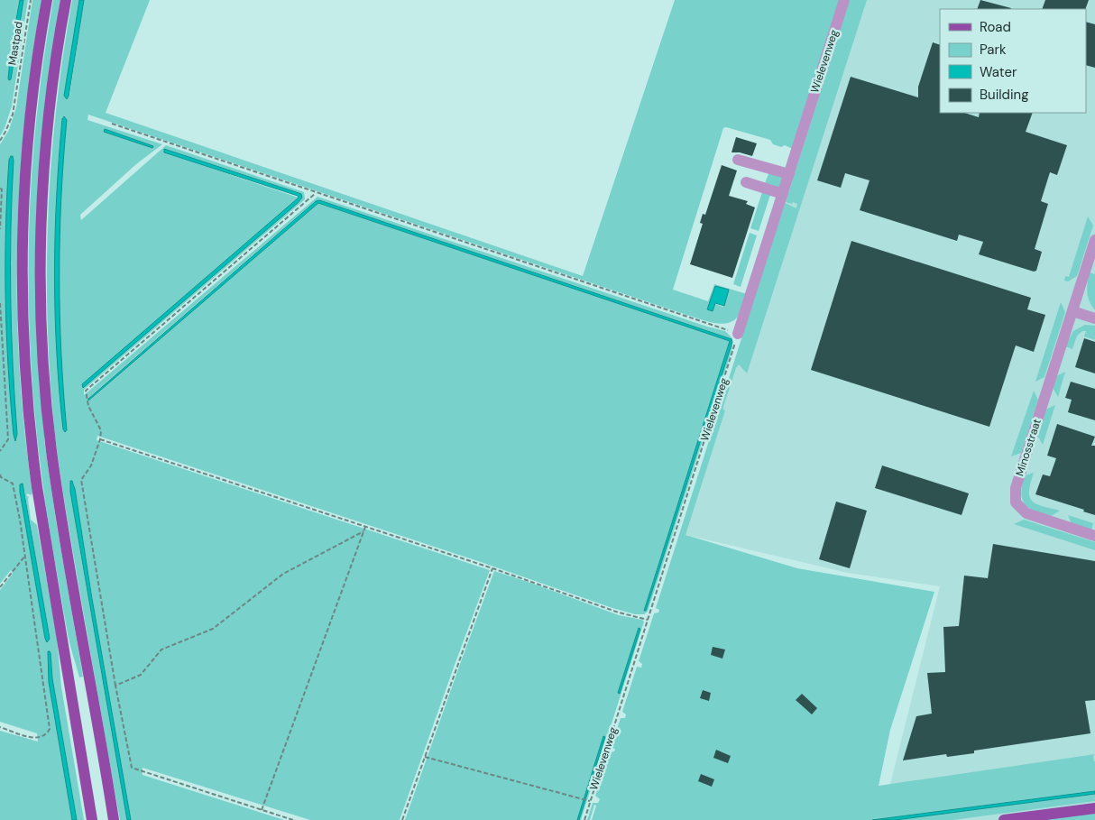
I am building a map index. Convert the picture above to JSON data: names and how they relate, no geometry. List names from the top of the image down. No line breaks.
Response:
{"streets":{"street":["Wielevenweg","Minosstraat"],"path":["Mastpad"]},"legend":["Road","Park","Water","Building"]}
